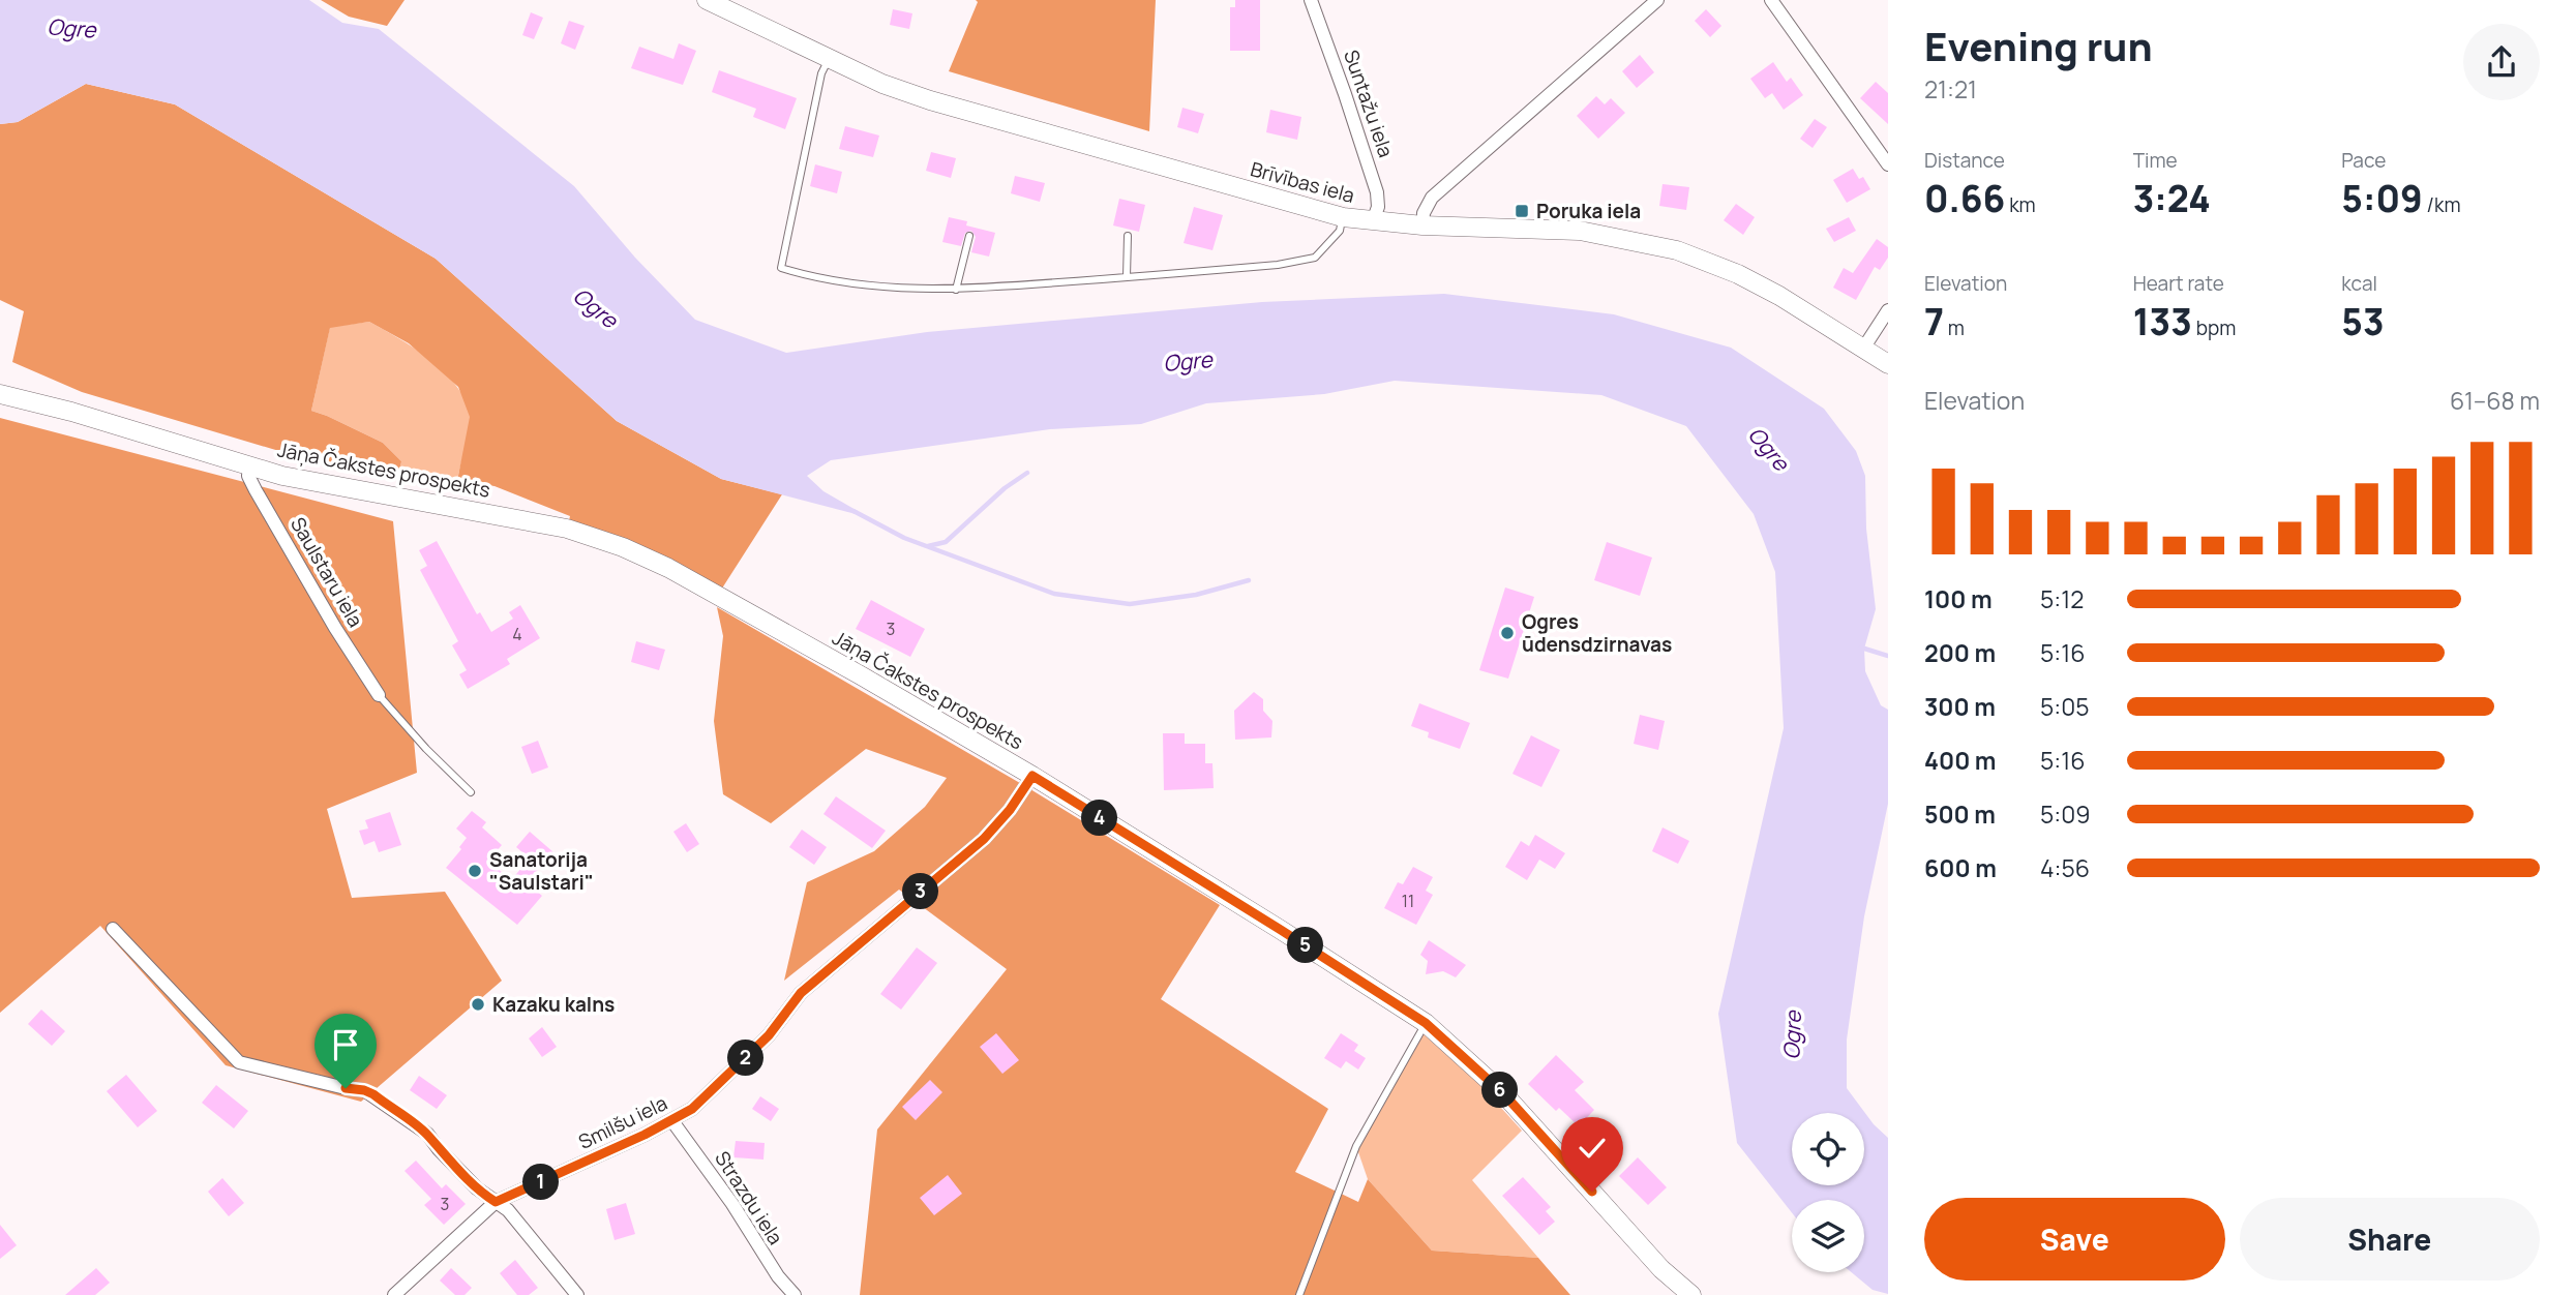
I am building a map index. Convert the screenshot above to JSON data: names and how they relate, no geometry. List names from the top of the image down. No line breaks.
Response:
{"streets":{"street":["Suntažu iela","Brīvības iela","Jāņa Čakstes prospekts","Saulstaru iela","Smilšu iela","Strazdu iela"]},"crossings":[["Suntažu iela","Brīvības iela"],["Jāņa Čakstes prospekts","Saulstaru iela"],["Jāņa Čakstes prospekts","Smilšu iela"],["Smilšu iela","Strazdu iela"]],"water":["Ogre"],"places":{"transit":["Poruka iela"],"other":["Ogres ūdensdzirnavas","Sanatorija \"Saulstari\"","Kazaku kalns"]},"house_numbers":["3","4","11","3"],"page":{"heading":["Evening run","21:21"],"stats":[["Distance","0.66 km"],["Time","3:24"],["Pace","5:09 /km"],["Elevation","7 m"],["Heart rate","133 bpm"],["kcal","53"]],"chart":["Elevation","61–68 m"],"list":[{"name":"100 m","note":"5:12"},{"name":"200 m","note":"5:16"},{"name":"300 m","note":"5:05"},{"name":"400 m","note":"5:16"},{"name":"500 m","note":"5:09"},{"name":"600 m","note":"4:56"}],"pins":["4","3","5","2","6","1"],"buttons":["Save","Share"]}}
